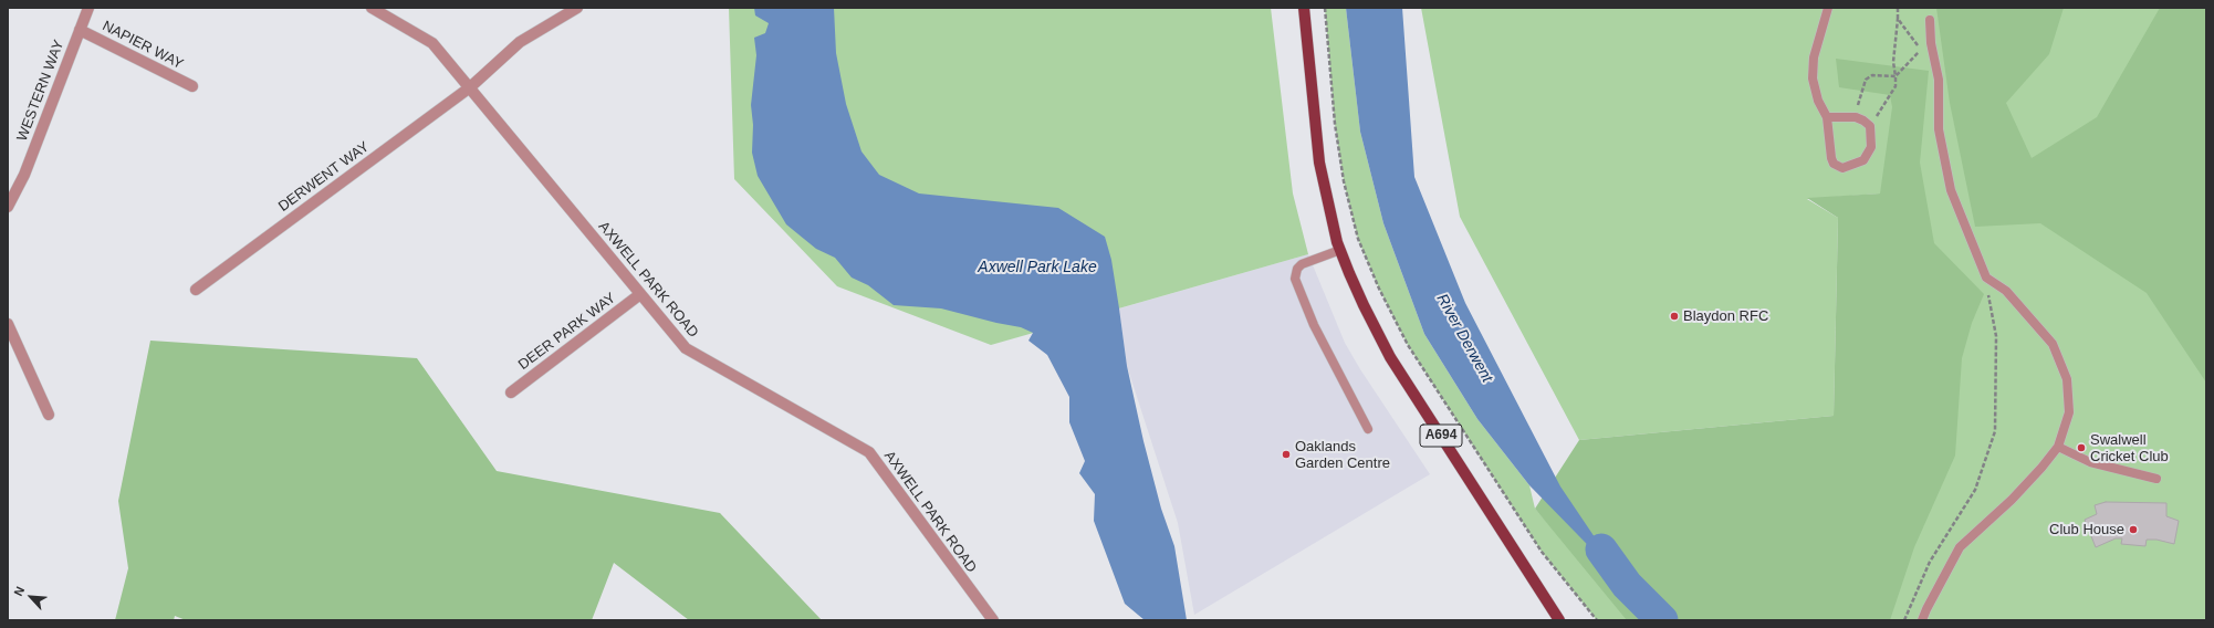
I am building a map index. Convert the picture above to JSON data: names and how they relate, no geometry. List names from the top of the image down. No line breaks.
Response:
{"streets":{"main road":["A694"],"street":["NAPIER WAY","WESTERN WAY","DERWENT WAY","AXWELL PARK ROAD","DEER PARK WAY"]},"crossings":[["NAPIER WAY","WESTERN WAY"],["DERWENT WAY","AXWELL PARK ROAD"],["AXWELL PARK ROAD","DEER PARK WAY"]],"water":["Axwell Park Lake","River Derwent"],"places":["Blaydon RFC","Swalwell Cricket Club","Oaklands Garden Centre","Club House"],"north":"top left"}
